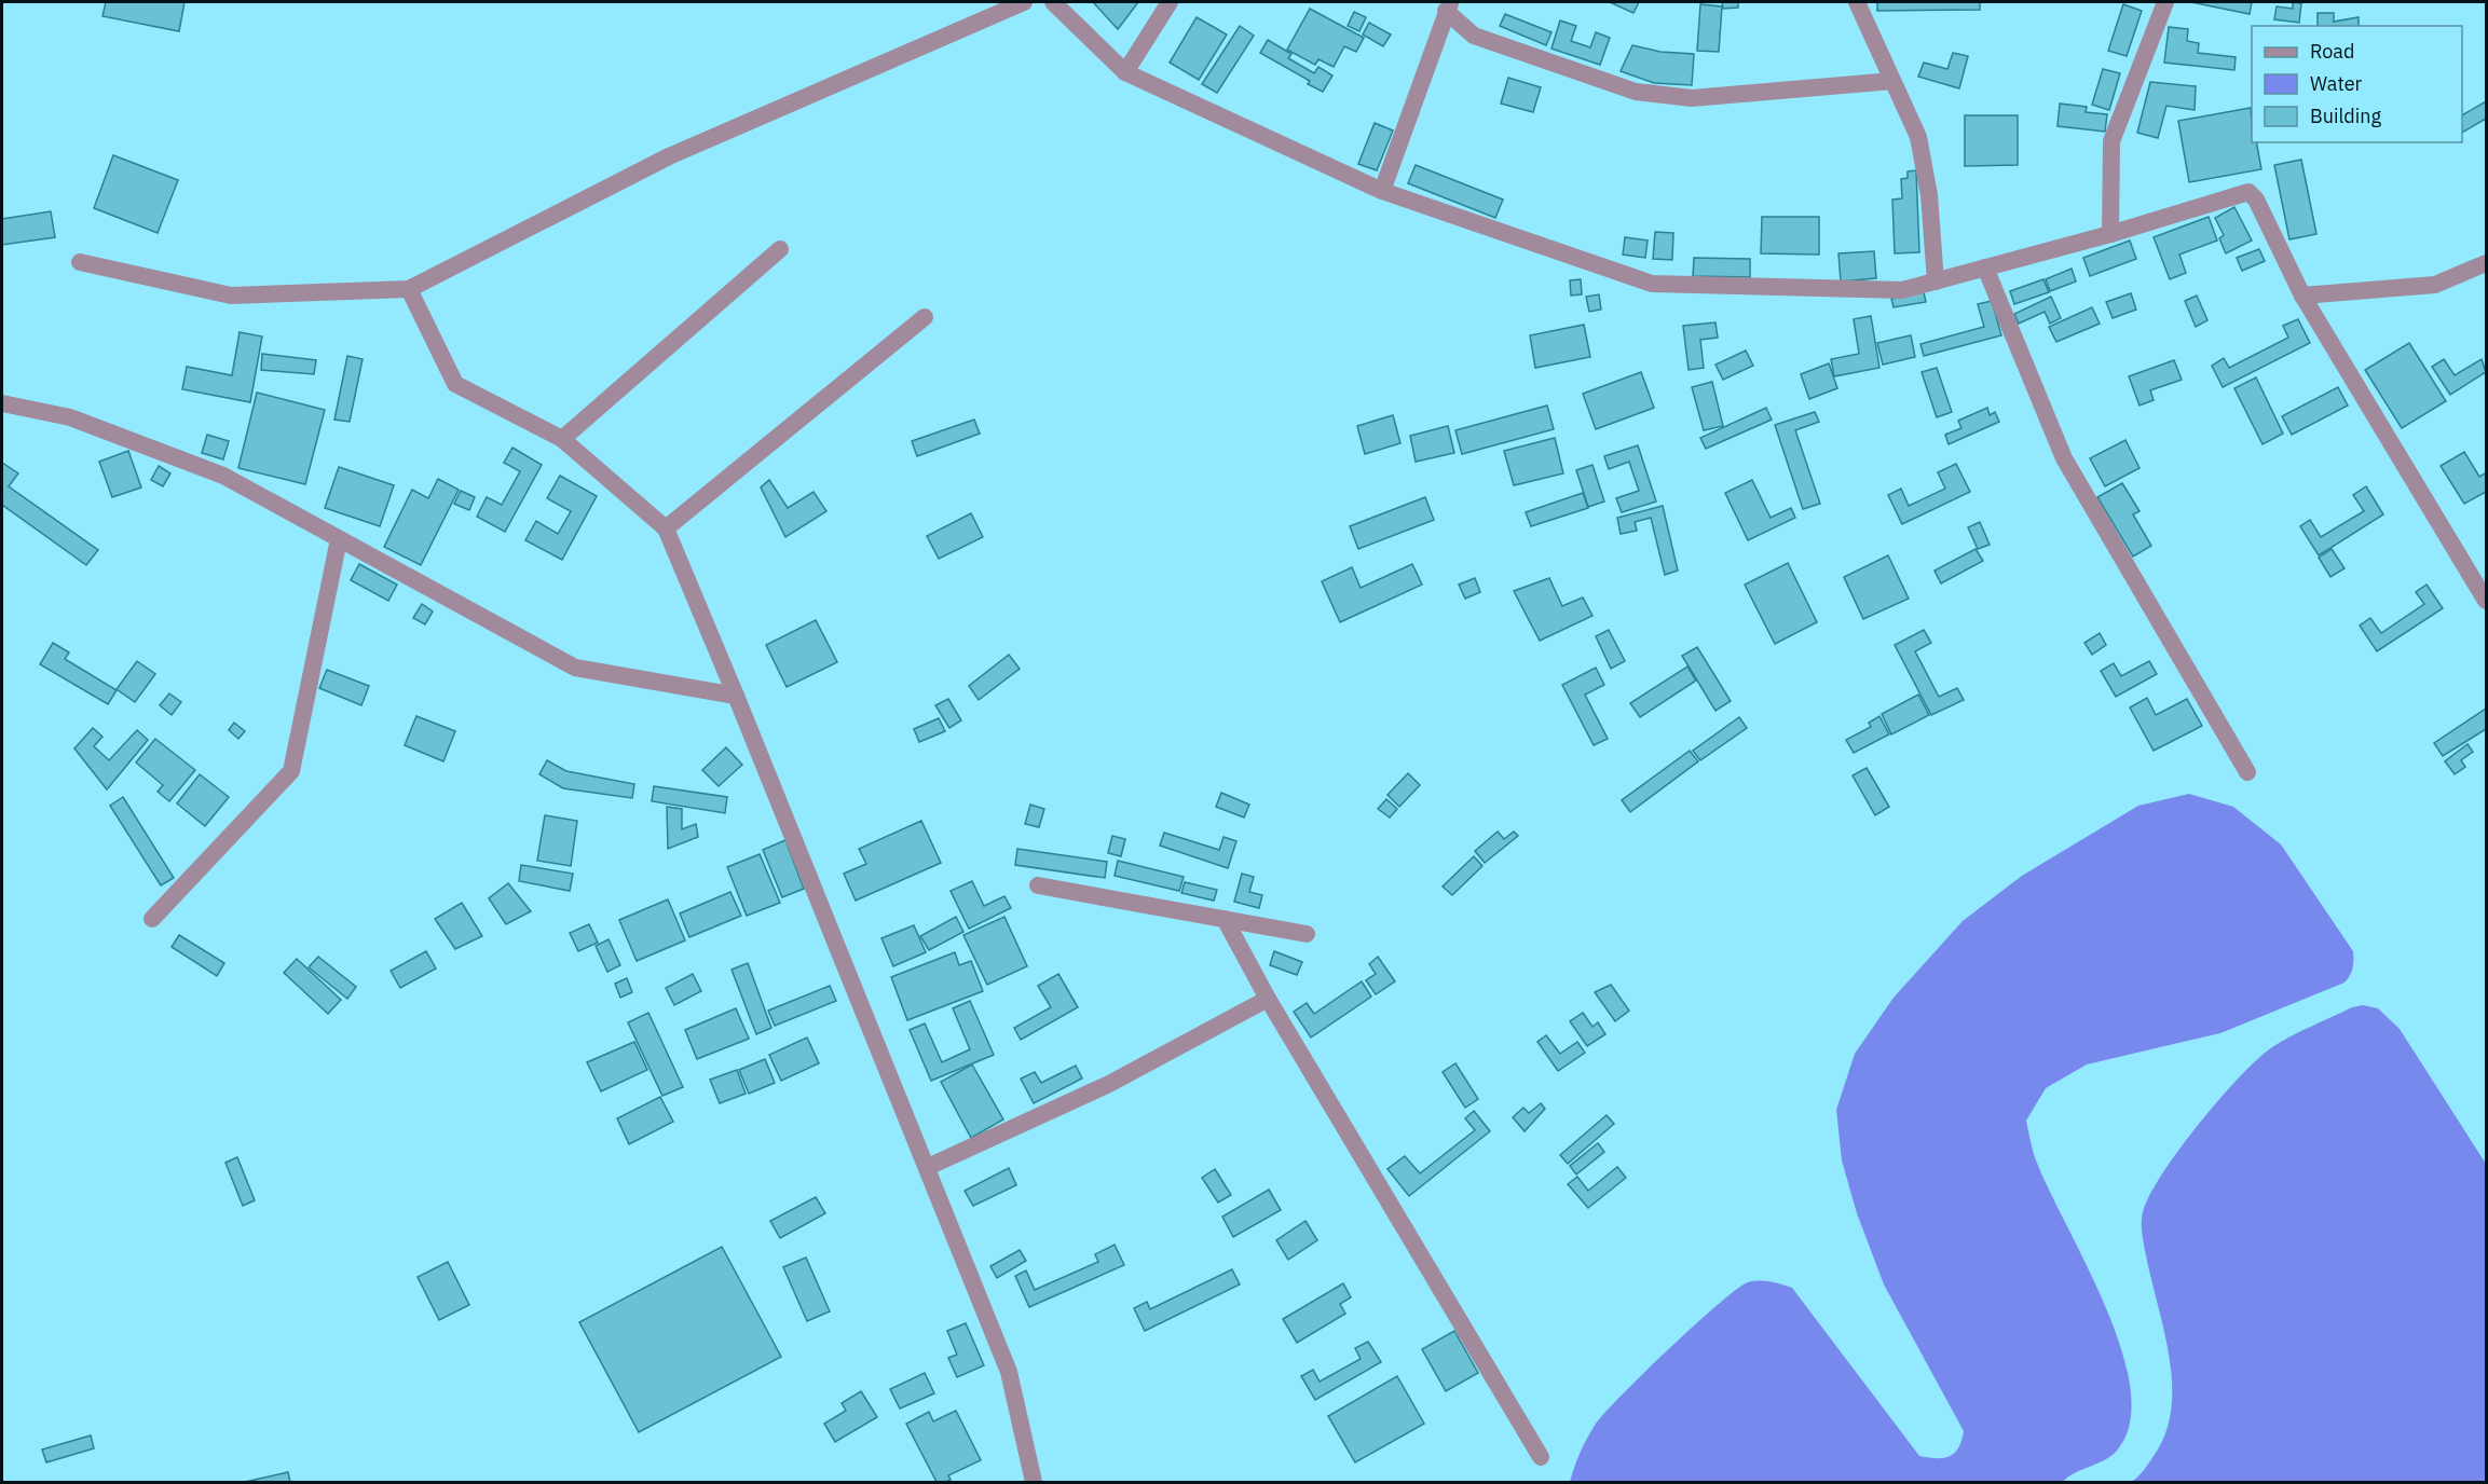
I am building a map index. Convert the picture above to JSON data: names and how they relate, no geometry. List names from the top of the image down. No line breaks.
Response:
{"legend":["Road","Water","Building"]}
